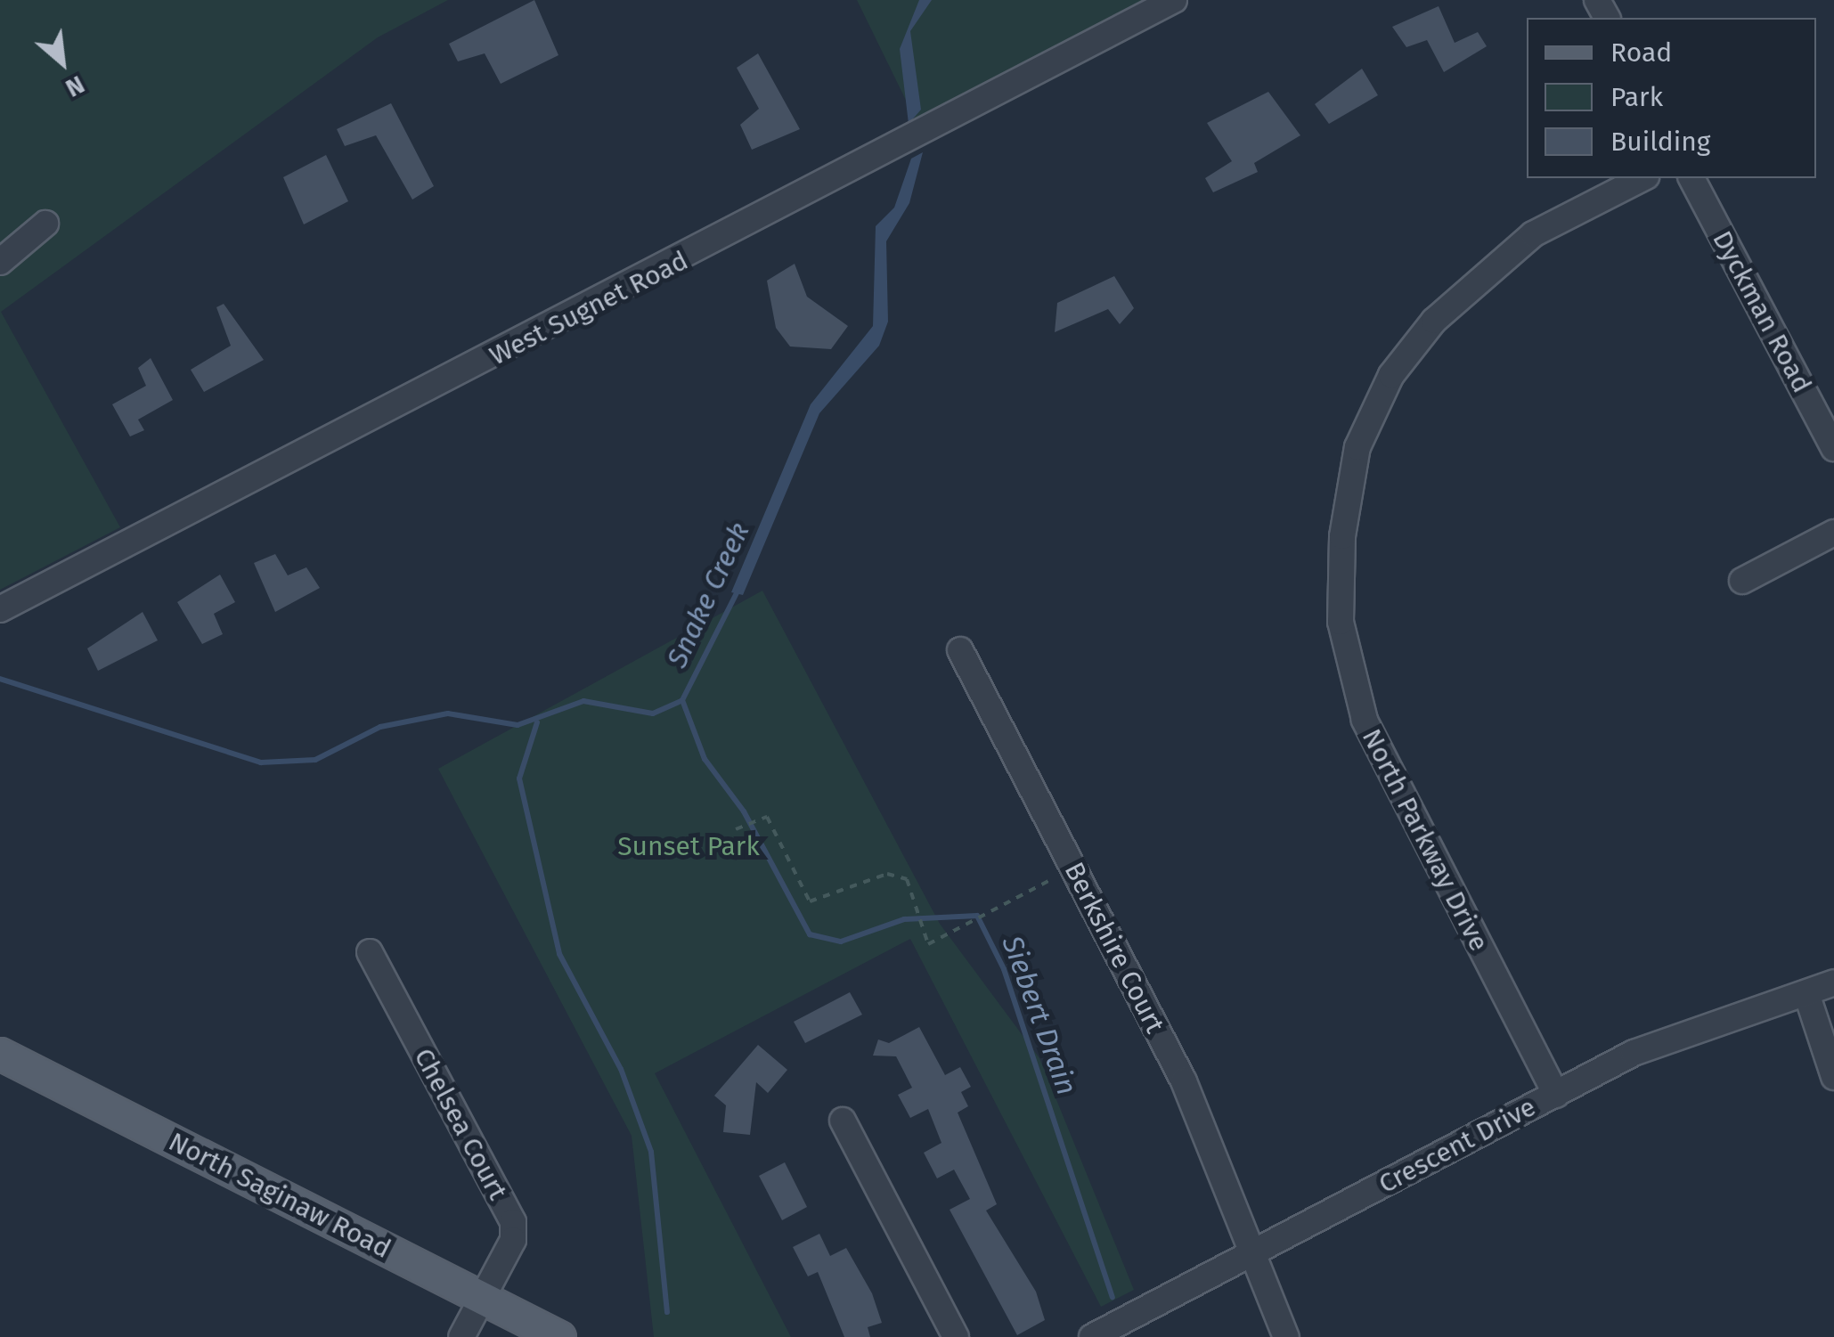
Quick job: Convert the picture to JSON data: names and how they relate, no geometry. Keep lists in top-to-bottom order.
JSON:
{
  "streets": {
    "main road": ["North Saginaw Road"],
    "street": [
      "West Sugnet Road",
      "Dyckman Road",
      "North Parkway Drive",
      "Berkshire Court",
      "Chelsea Court",
      "Crescent Drive"
    ]
  },
  "crossings": [
    ["North Parkway Drive", "Crescent Drive"],
    ["Berkshire Court", "Crescent Drive"],
    ["Chelsea Court", "North Saginaw Road"]
  ],
  "water": ["Snake Creek", "Siebert Drain"],
  "parks": ["Sunset Park"],
  "legend": ["Road", "Park", "Building"],
  "north": "bottom right"
}
